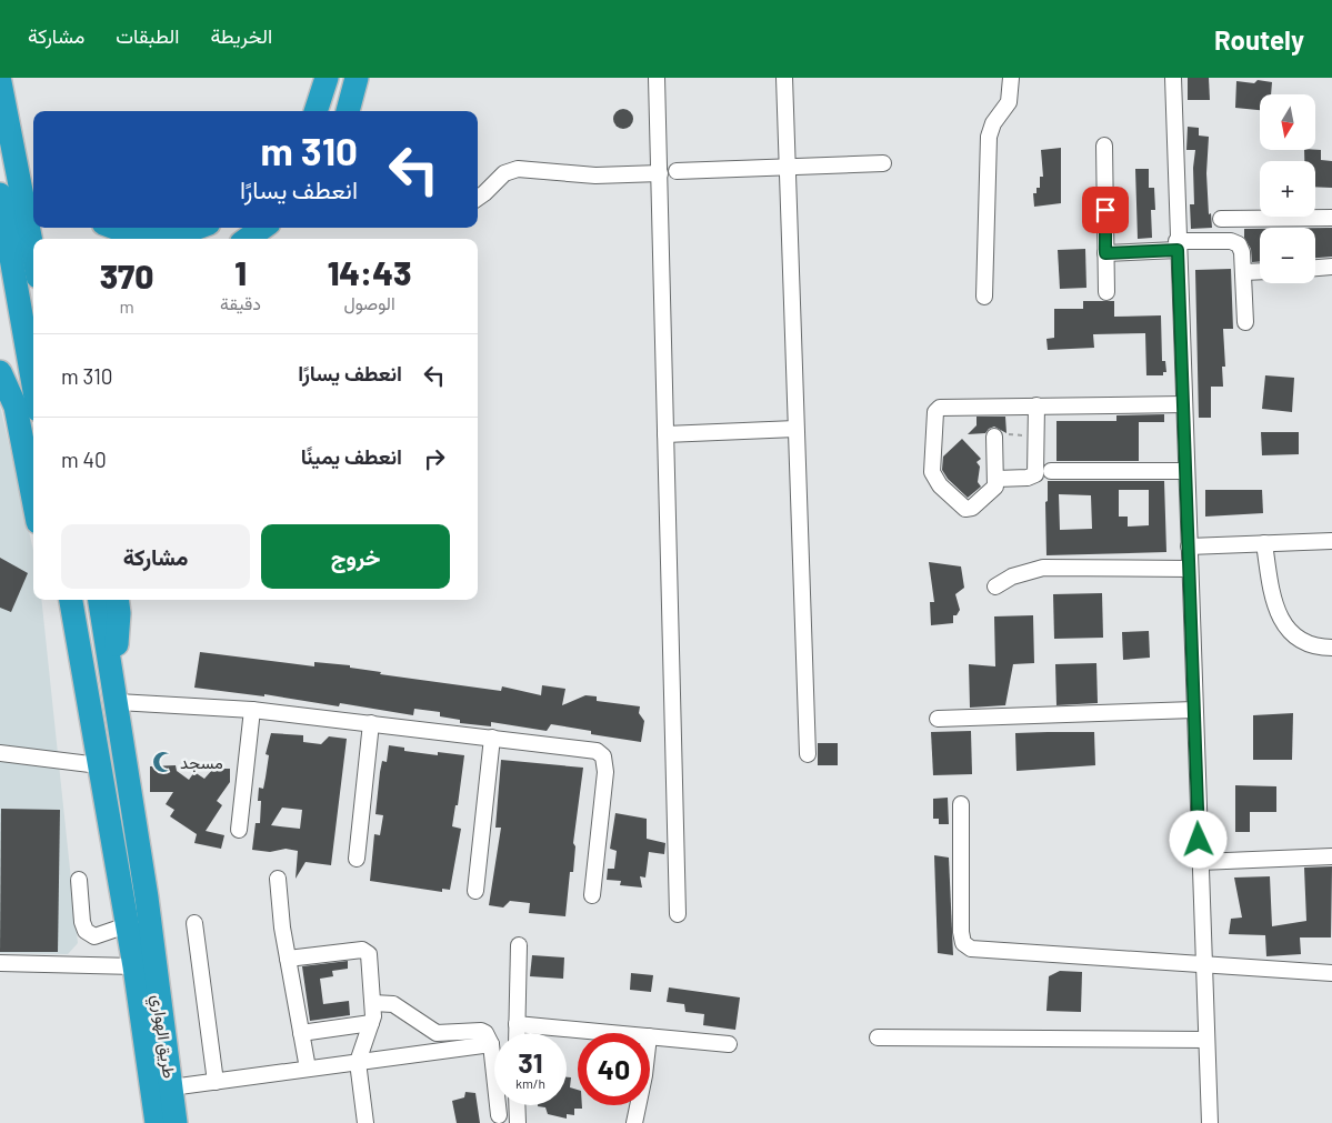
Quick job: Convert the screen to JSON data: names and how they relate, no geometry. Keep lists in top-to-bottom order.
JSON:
{
  "streets": {
    "highway": ["طريق الهواري"]
  },
  "places": {
    "mosque": ["مسجد"]
  },
  "north": "bottom",
  "page": {
    "header": "Routely",
    "nav": ["الخريطة", "الطبقات", "مشاركة"],
    "map_buttons": ["+", "−"],
    "turn": ["310 m", "انعطف يسارًا"],
    "eta": [
      "14:43",
      "الوصول",
      "1",
      "دقيقة",
      "370",
      "m"
    ],
    "list": [
      {
        "name": "انعطف يسارًا",
        "value": "310 m"
      },
      {
        "name": "انعطف يمينًا",
        "value": "40 m"
      }
    ],
    "buttons": ["خروج", "مشاركة"],
    "speed": "31 km/h",
    "limit": "40"
  }
}
